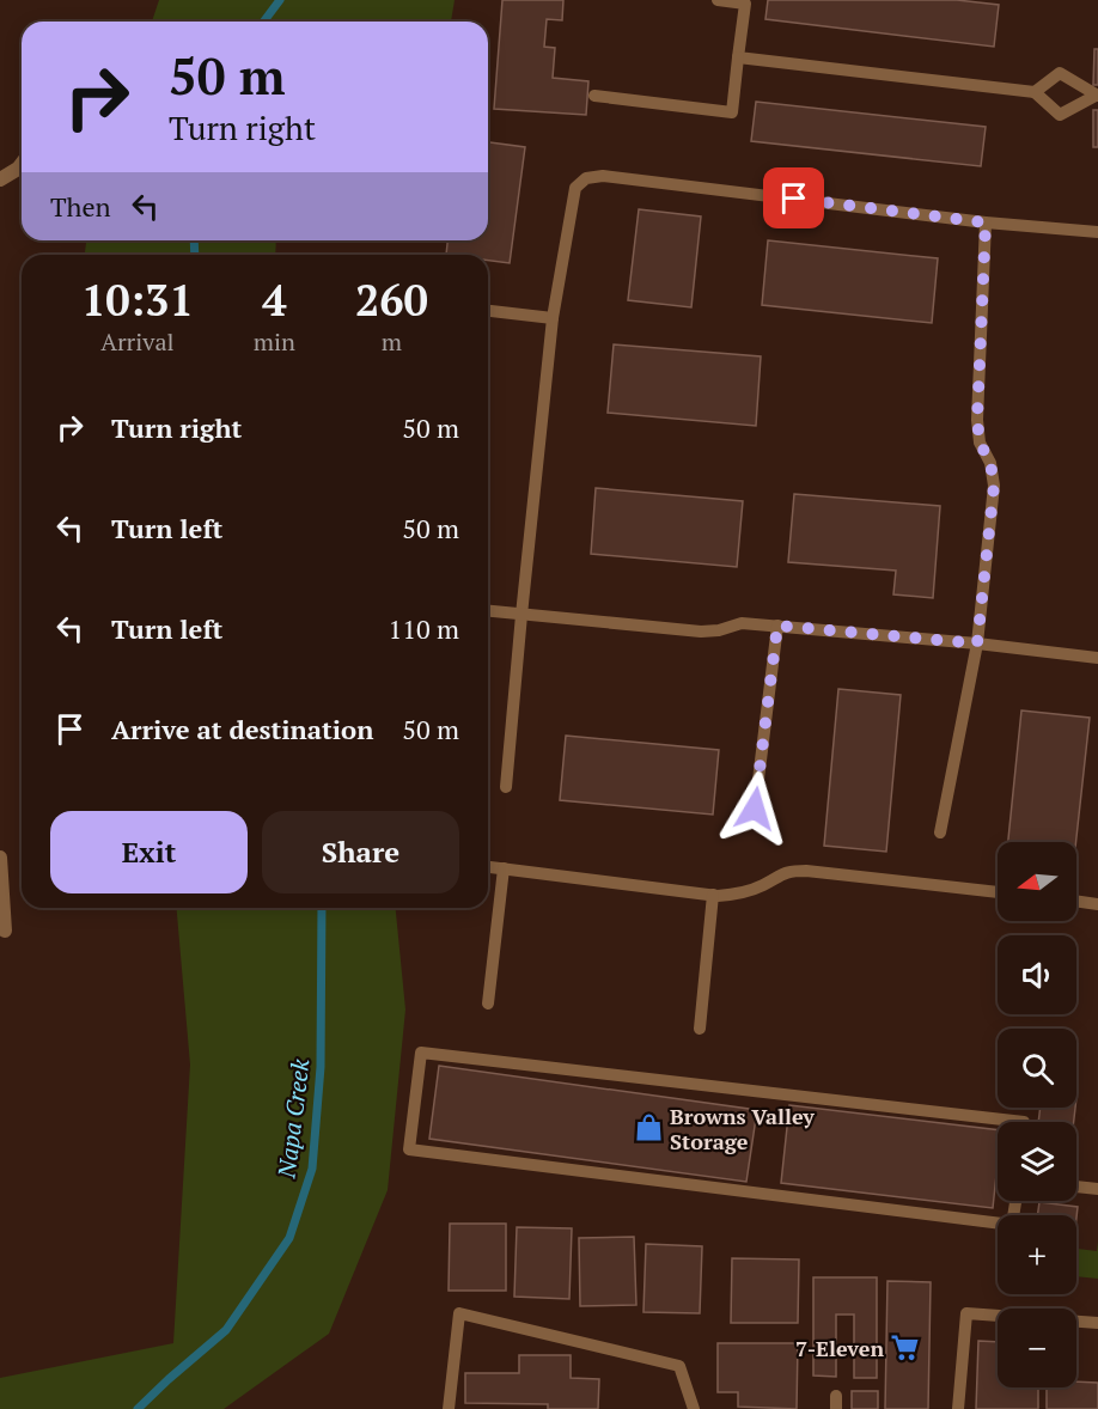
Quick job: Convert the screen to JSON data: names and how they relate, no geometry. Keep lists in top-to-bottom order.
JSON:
{
  "water": ["Napa Creek"],
  "places": {
    "shop": ["Browns Valley Storage"],
    "supermarket": ["7-Eleven"]
  },
  "north": "left",
  "page": {
    "turn": ["50 m", "Turn right"],
    "then": "Then",
    "eta": [
      "10:31",
      "Arrival",
      "4",
      "min",
      "260",
      "m"
    ],
    "list": [
      {
        "name": "Turn right",
        "value": "50 m"
      },
      {
        "name": "Turn left",
        "value": "50 m"
      },
      {
        "name": "Turn left",
        "value": "110 m"
      },
      {
        "name": "Arrive at destination",
        "value": "50 m"
      }
    ],
    "buttons": ["Exit", "Share"],
    "map_buttons": ["+", "−"]
  }
}
